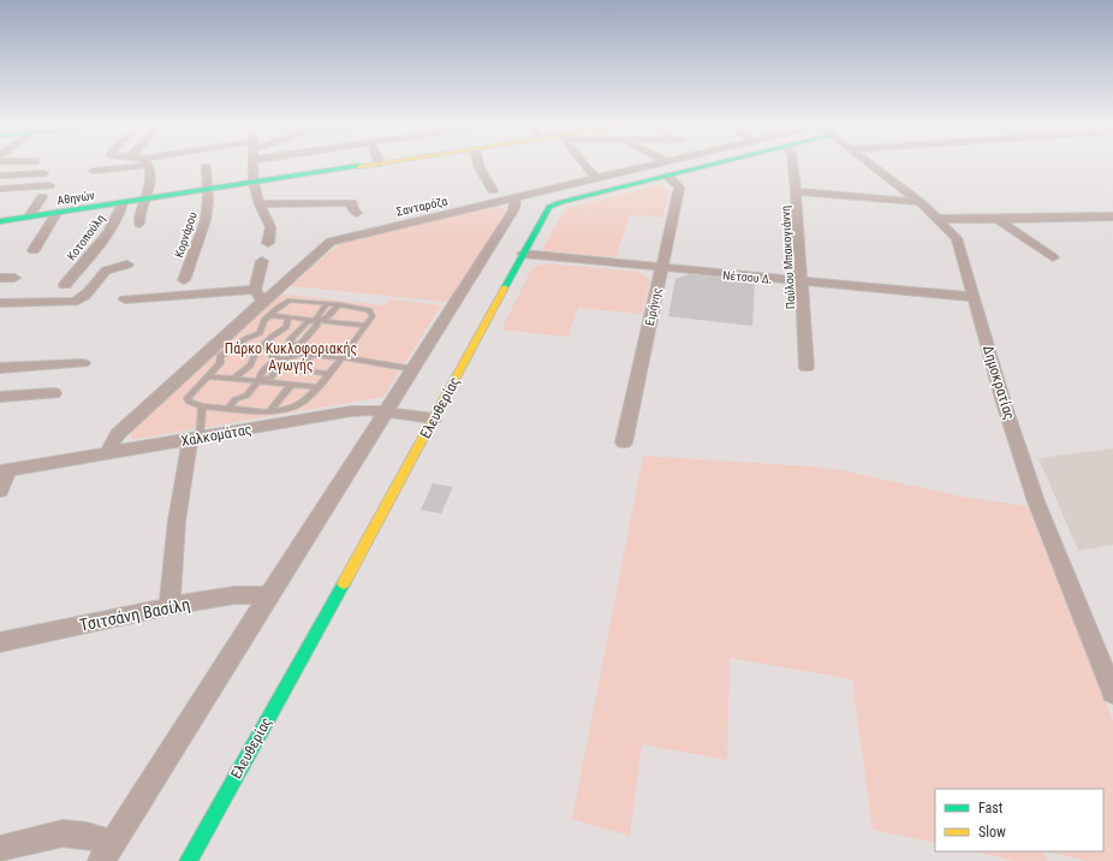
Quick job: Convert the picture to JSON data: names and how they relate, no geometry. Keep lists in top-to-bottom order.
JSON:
{
  "streets": {
    "street": [
      "Αθηνών",
      "Σανταρόζα",
      "Κορνάρου",
      "Κοτοπούλη",
      "Παύλου Μπακογιάννη",
      "Νέτσου Δ.",
      "Ειρήνης",
      "Δημοκρατίας",
      "Ελευθερίας",
      "Χαλκομάτας",
      "Τσιτσάνη Βασίλη"
    ]
  },
  "crossings": [
    ["Αθηνών", "Κορνάρου"],
    ["Αθηνών", "Κοτοπούλη"],
    ["Σανταρόζα", "Χαλκομάτας"],
    ["Παύλου Μπακογιάννη", "Νέτσου Δ."],
    ["Νέτσου Δ.", "Ειρήνης"],
    ["Νέτσου Δ.", "Δημοκρατίας"],
    ["Νέτσου Δ.", "Ελευθερίας"],
    ["Ειρήνης", "Ελευθερίας"],
    ["Ελευθερίας", "Χαλκομάτας"]
  ],
  "parks": ["Πάρκο Κυκλοφοριακής Αγωγής"],
  "legend": ["Fast", "Slow"]
}
